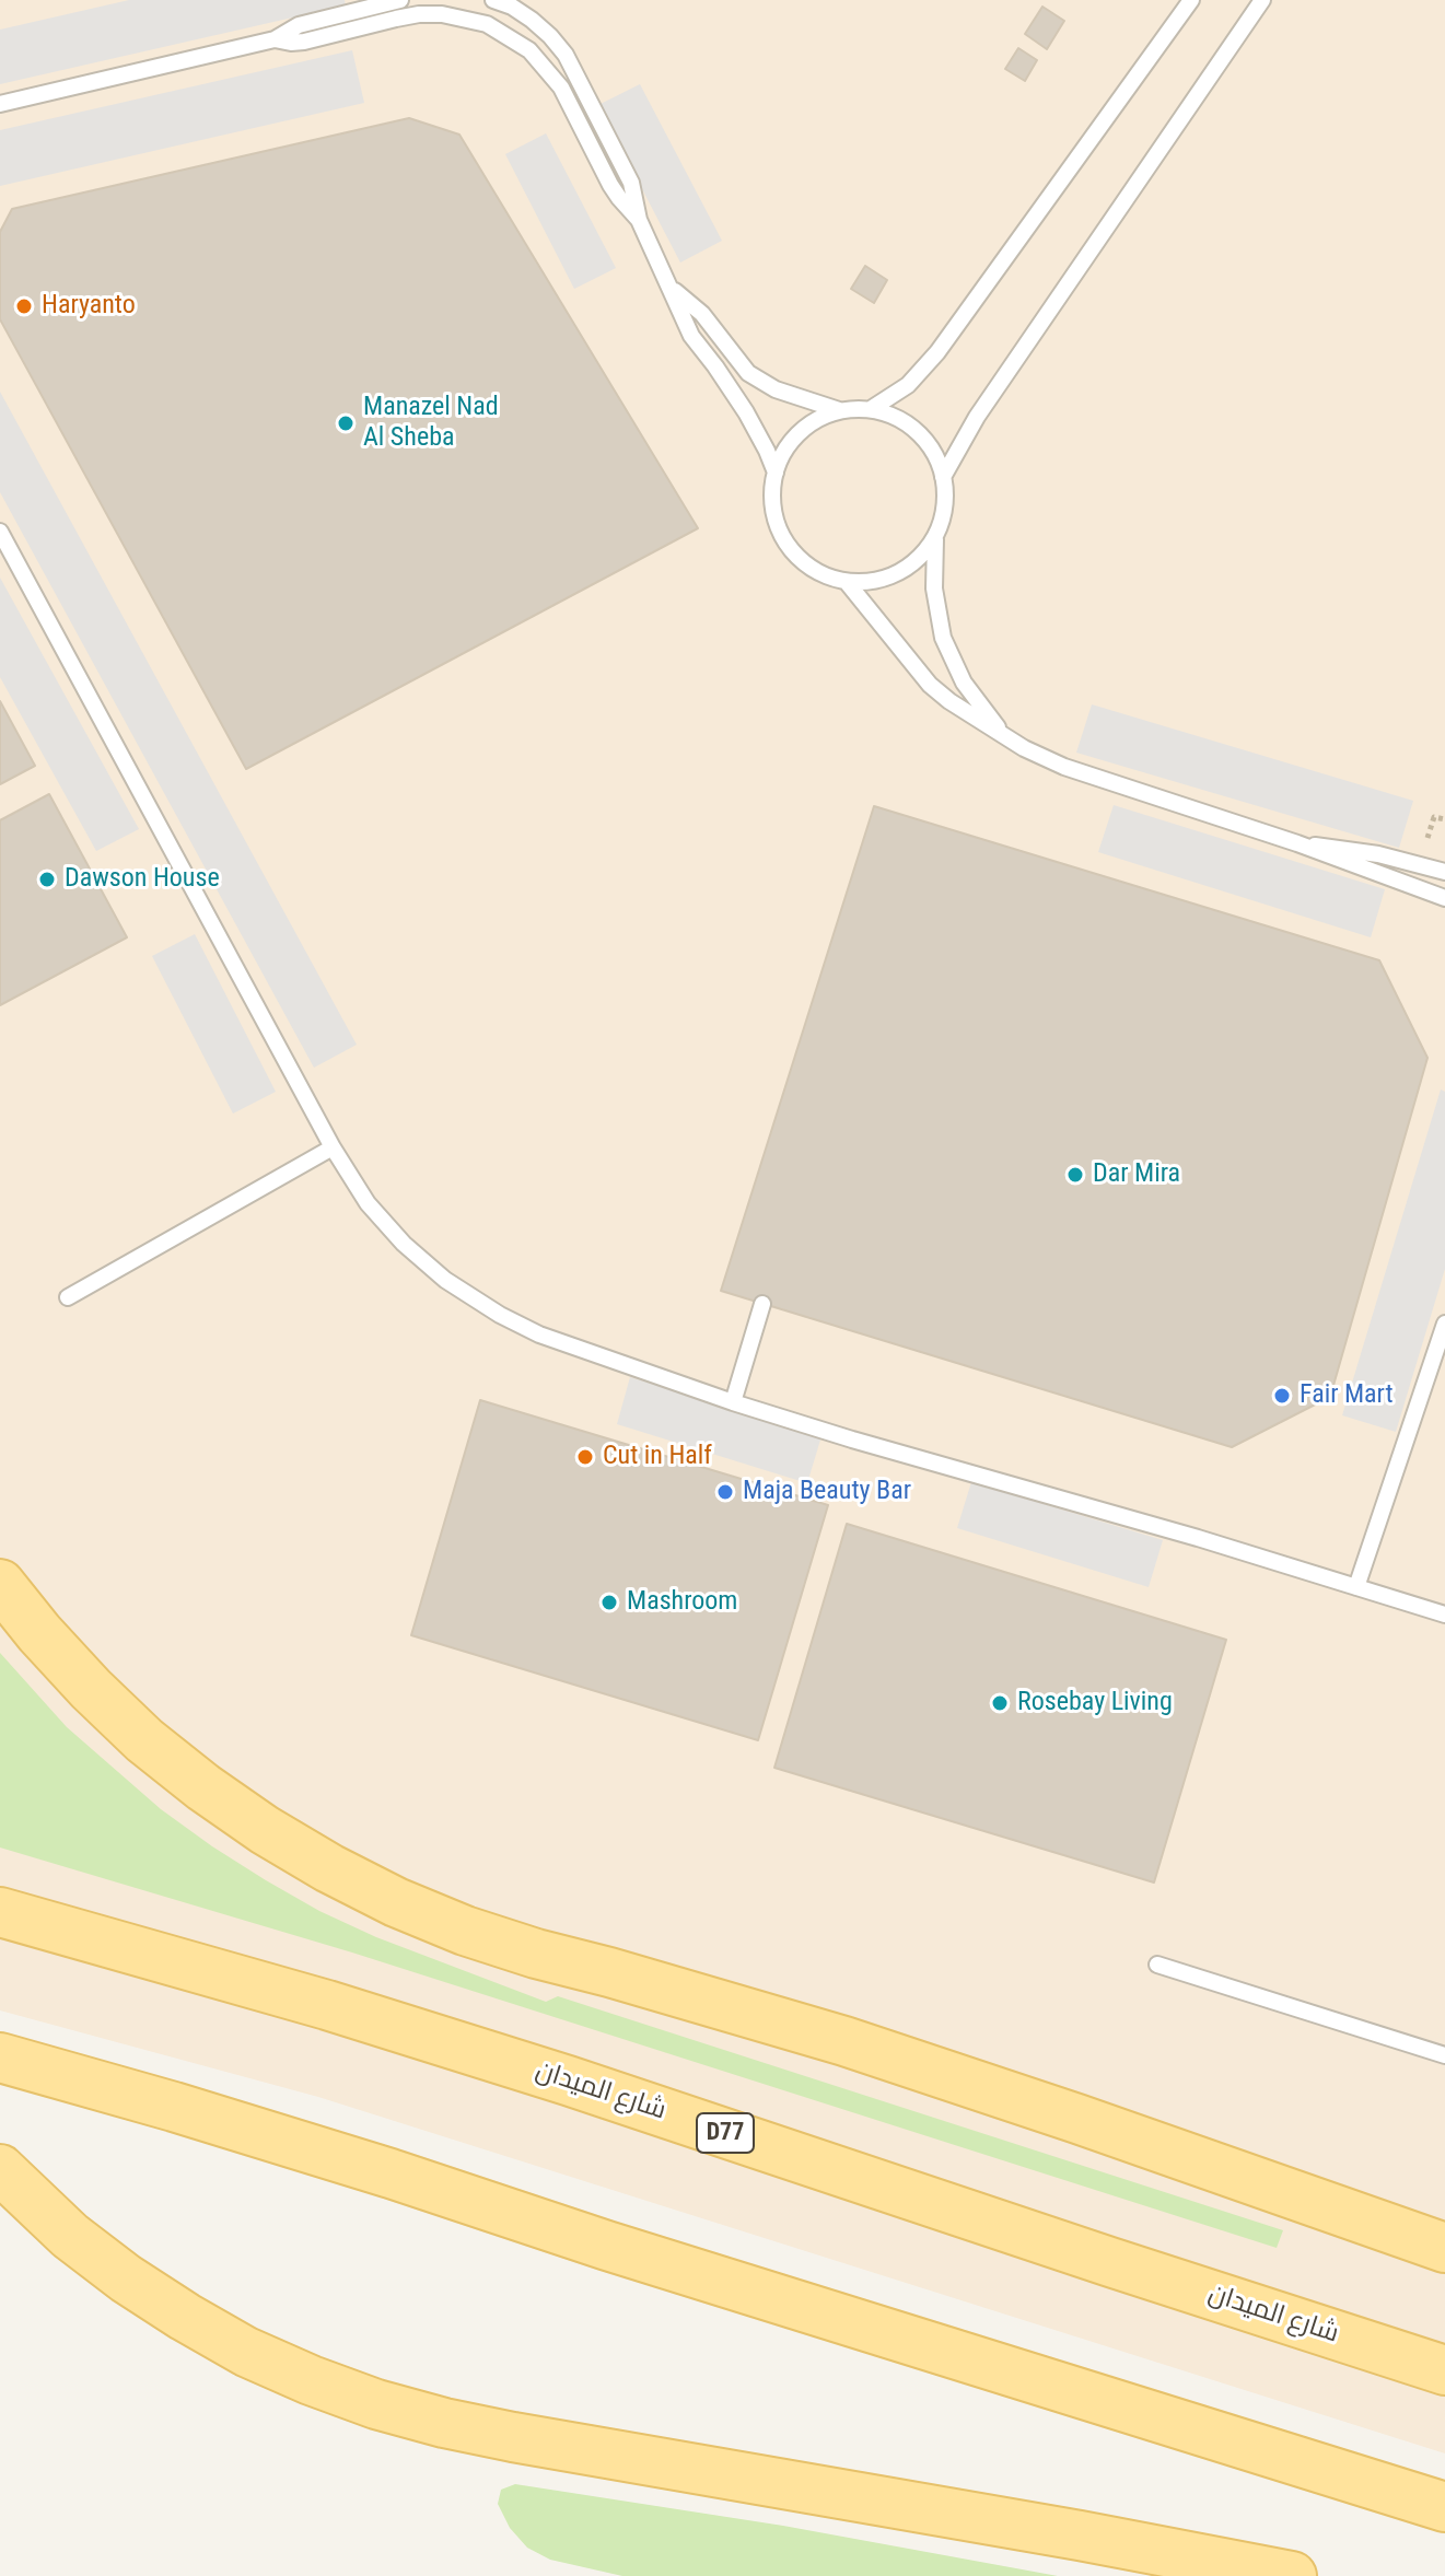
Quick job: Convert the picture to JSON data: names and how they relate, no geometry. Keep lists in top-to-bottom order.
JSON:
{
  "streets": {
    "main road": ["شارع الميدان", "D77"]
  },
  "places": [
    "Haryanto",
    "Manazel Nad Al Sheba",
    "Dawson House",
    "Dar Mira",
    "Fair Mart",
    "Cut in Half",
    "Maja Beauty Bar",
    "Mashroom",
    "Rosebay Living"
  ]
}
